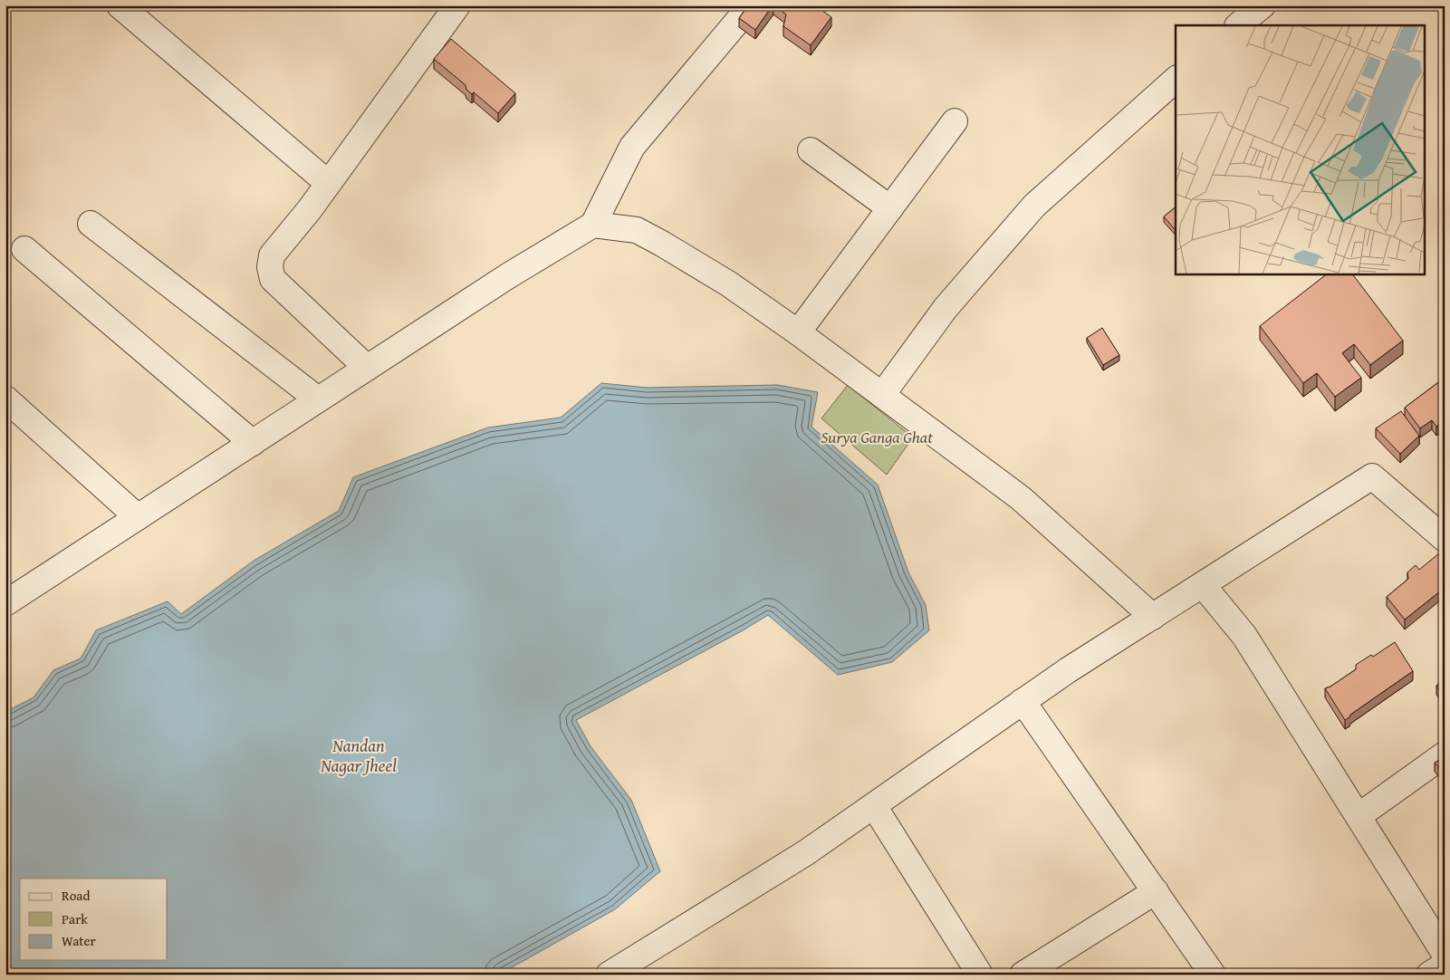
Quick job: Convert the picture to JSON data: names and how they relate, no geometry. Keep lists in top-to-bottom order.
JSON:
{
  "water": ["Nandan Nagar Jheel"],
  "parks": ["Surya Ganga Ghat"],
  "legend": ["Road", "Park", "Water"]
}
